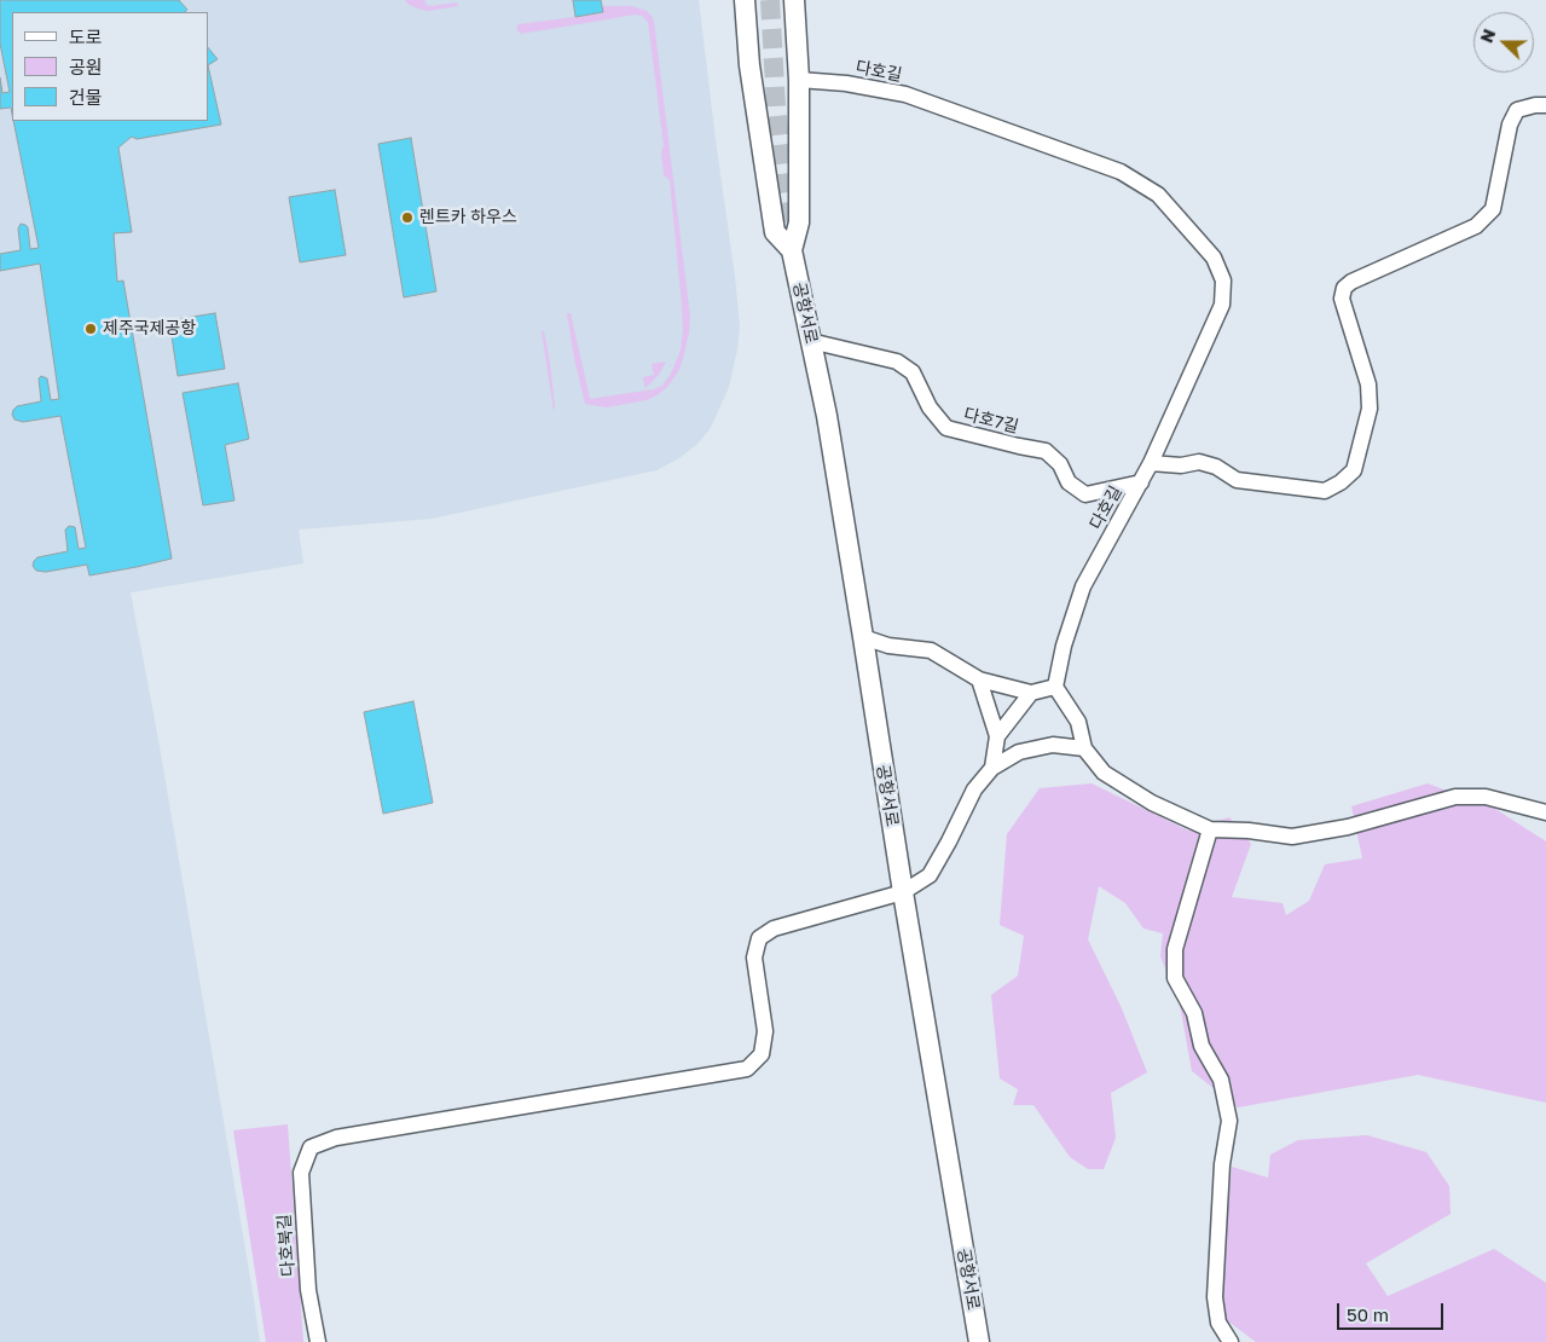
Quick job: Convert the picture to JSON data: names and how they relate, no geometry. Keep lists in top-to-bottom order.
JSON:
{
  "streets": {
    "street": [
      "다호길",
      "공항서로",
      "다호7길",
      "다호북길"
    ]
  },
  "crossings": [
    ["다호길", "다호7길"],
    ["공항서로", "다호7길"],
    ["공항서로", "다호북길"]
  ],
  "places": ["렌트카 하우스", "제주국제공항"],
  "legend": ["도로", "공원", "건물"],
  "scale_bar": "50 m",
  "north": "left"
}
